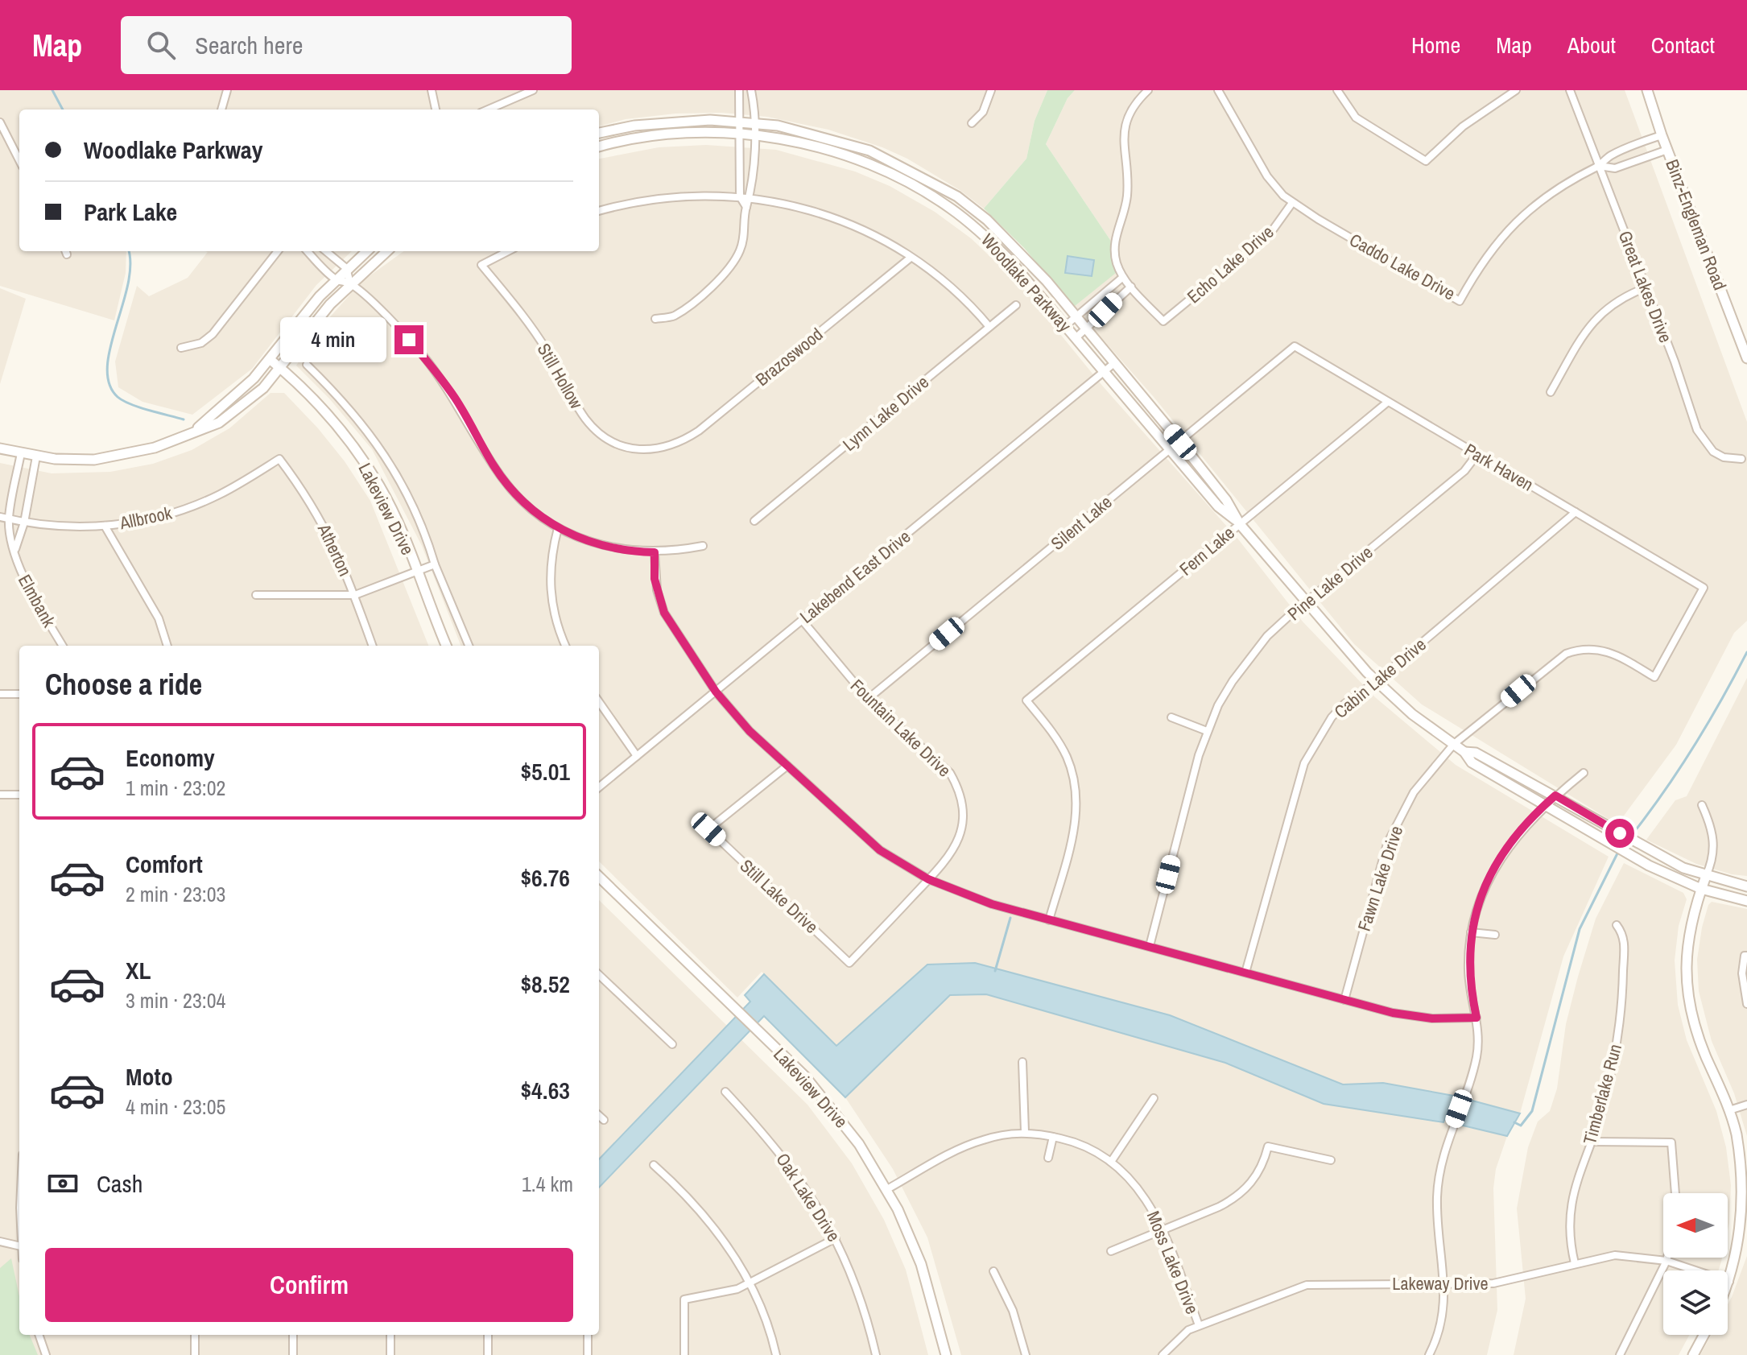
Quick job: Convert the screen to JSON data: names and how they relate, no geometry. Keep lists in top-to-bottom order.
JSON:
{
  "streets": {
    "street": [
      "Binz-Engleman Road",
      "Echo Lake Drive",
      "Caddo Lake Drive",
      "Woodlake Parkway",
      "Great Lakes Drive",
      "Brazoswood",
      "Still Hollow",
      "Lynn Lake Drive",
      "Park Haven",
      "Lakeview Drive",
      "Allbrook",
      "Silent Lake",
      "Atherton",
      "Fern Lake",
      "Lakebend East Drive",
      "Pine Lake Drive",
      "Elmbank",
      "Cabin Lake Drive",
      "Fountain Lake Drive",
      "Fawn Lake Drive",
      "Still Lake Drive",
      "Timberlake Run",
      "Oak Lake Drive",
      "Moss Lake Drive",
      "Lakeway Drive"
    ]
  },
  "crossings": [
    ["Binz-Engleman Road", "Caddo Lake Drive"],
    ["Echo Lake Drive", "Caddo Lake Drive"],
    ["Caddo Lake Drive", "Great Lakes Drive"],
    ["Woodlake Parkway", "Silent Lake"],
    ["Woodlake Parkway", "Fern Lake"],
    ["Woodlake Parkway", "Lakebend East Drive"],
    ["Woodlake Parkway", "Pine Lake Drive"],
    ["Woodlake Parkway", "Cabin Lake Drive"],
    ["Woodlake Parkway", "Fawn Lake Drive"],
    ["Brazoswood", "Still Hollow"],
    ["Park Haven", "Silent Lake"],
    ["Park Haven", "Fern Lake"],
    ["Park Haven", "Pine Lake Drive"],
    ["Park Haven", "Cabin Lake Drive"],
    ["Park Haven", "Fawn Lake Drive"],
    ["Lakeview Drive", "Moss Lake Drive"],
    ["Allbrook", "Atherton"],
    ["Allbrook", "Elmbank"],
    ["Silent Lake", "Fountain Lake Drive"],
    ["Lakebend East Drive", "Fountain Lake Drive"],
    ["Fountain Lake Drive", "Still Lake Drive"],
    ["Timberlake Run", "Lakeway Drive"],
    ["Moss Lake Drive", "Lakeway Drive"]
  ],
  "north": "left",
  "page": {
    "header": "Map",
    "search": "Search here",
    "nav": [
      "Home",
      "Map",
      "About",
      "Contact"
    ],
    "banner": ["Woodlake Parkway", "Park Lake"],
    "bubble": "4 min",
    "heading": "Choose a ride",
    "list": [
      {
        "name": "Economy",
        "note": "1 min · 23:02",
        "value": "$5.01"
      },
      {
        "name": "Comfort",
        "note": "2 min · 23:03",
        "value": "$6.76"
      },
      {
        "name": "XL",
        "note": "3 min · 23:04",
        "value": "$8.52"
      },
      {
        "name": "Moto",
        "note": "4 min · 23:05",
        "value": "$4.63"
      }
    ],
    "pay": ["Cash", "1.4 km"],
    "buttons": "Confirm"
  }
}
